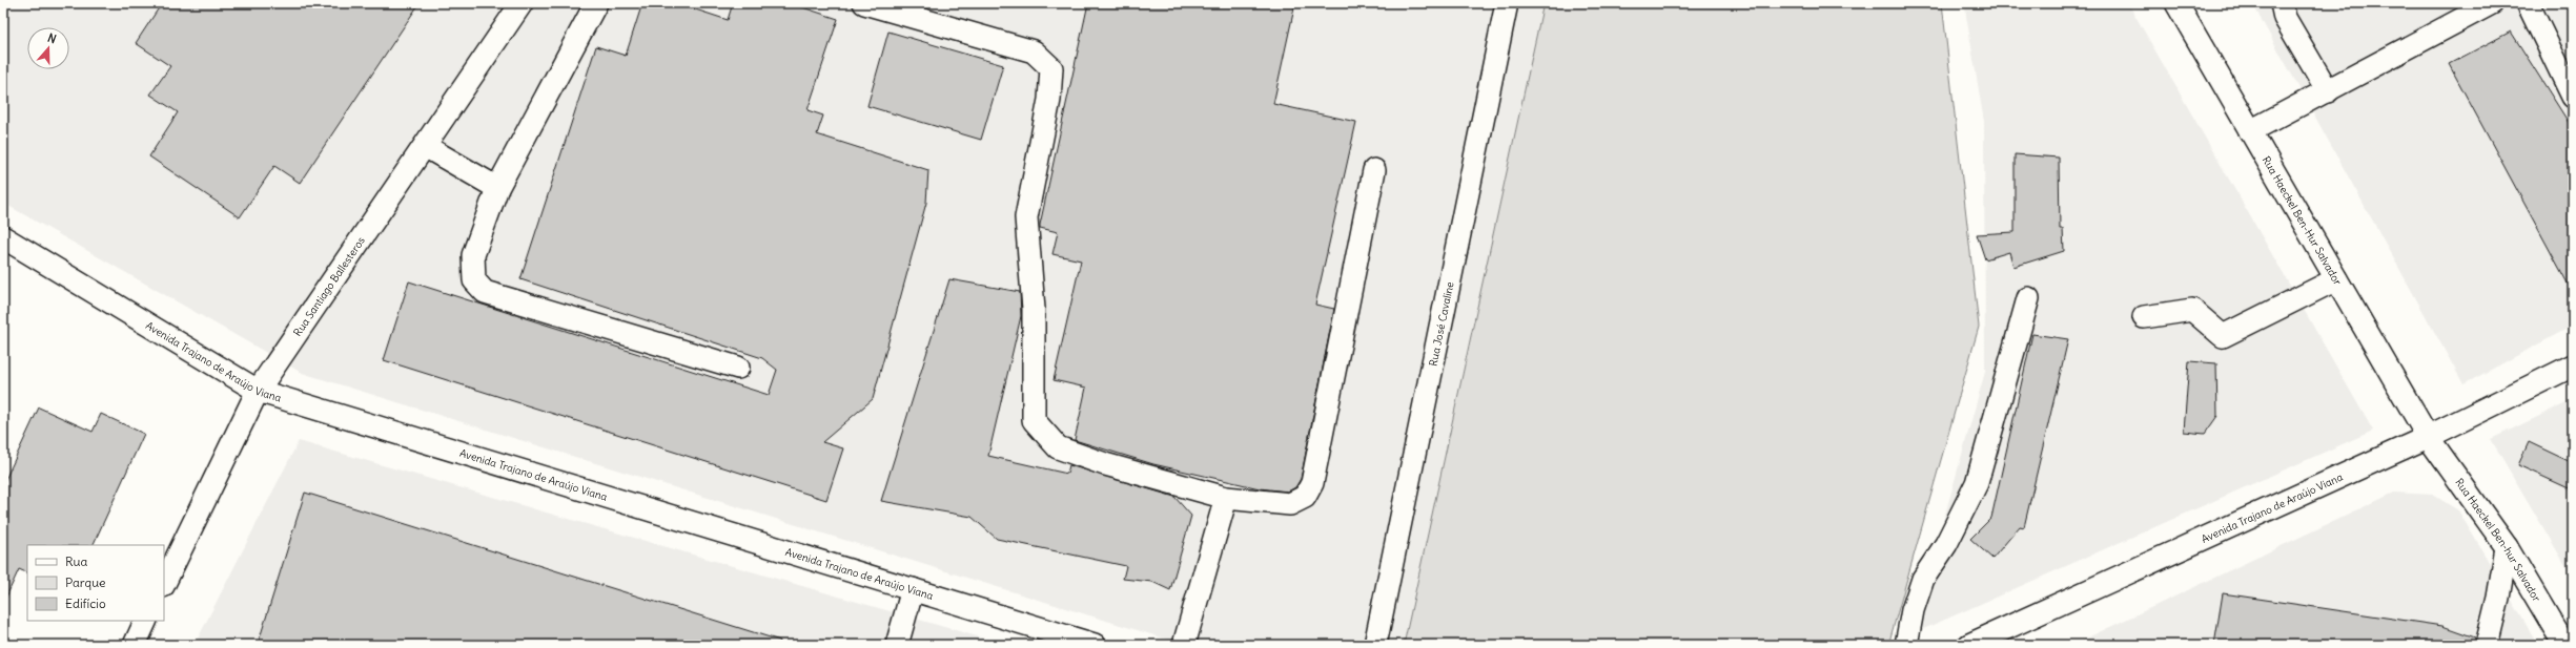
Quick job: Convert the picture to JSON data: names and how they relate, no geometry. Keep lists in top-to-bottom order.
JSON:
{
  "streets": {
    "street": [
      "Rua Haeckel Ben-Hur Salvador",
      "Rua Santiago Ballesteros",
      "Rua José Cavaline",
      "Avenida Trajano de Araújo Viana",
      "Rua Haeckel Ben-hur Salvador"
    ]
  },
  "crossings": [
    ["Rua Haeckel Ben-Hur Salvador", "Avenida Trajano de Araújo Viana"],
    ["Rua Haeckel Ben-Hur Salvador", "Rua Haeckel Ben-hur Salvador"],
    ["Rua Santiago Ballesteros", "Avenida Trajano de Araújo Viana"],
    ["Avenida Trajano de Araújo Viana", "Rua Haeckel Ben-hur Salvador"]
  ],
  "legend": ["Rua", "Parque", "Edifício"],
  "north": "top"
}
